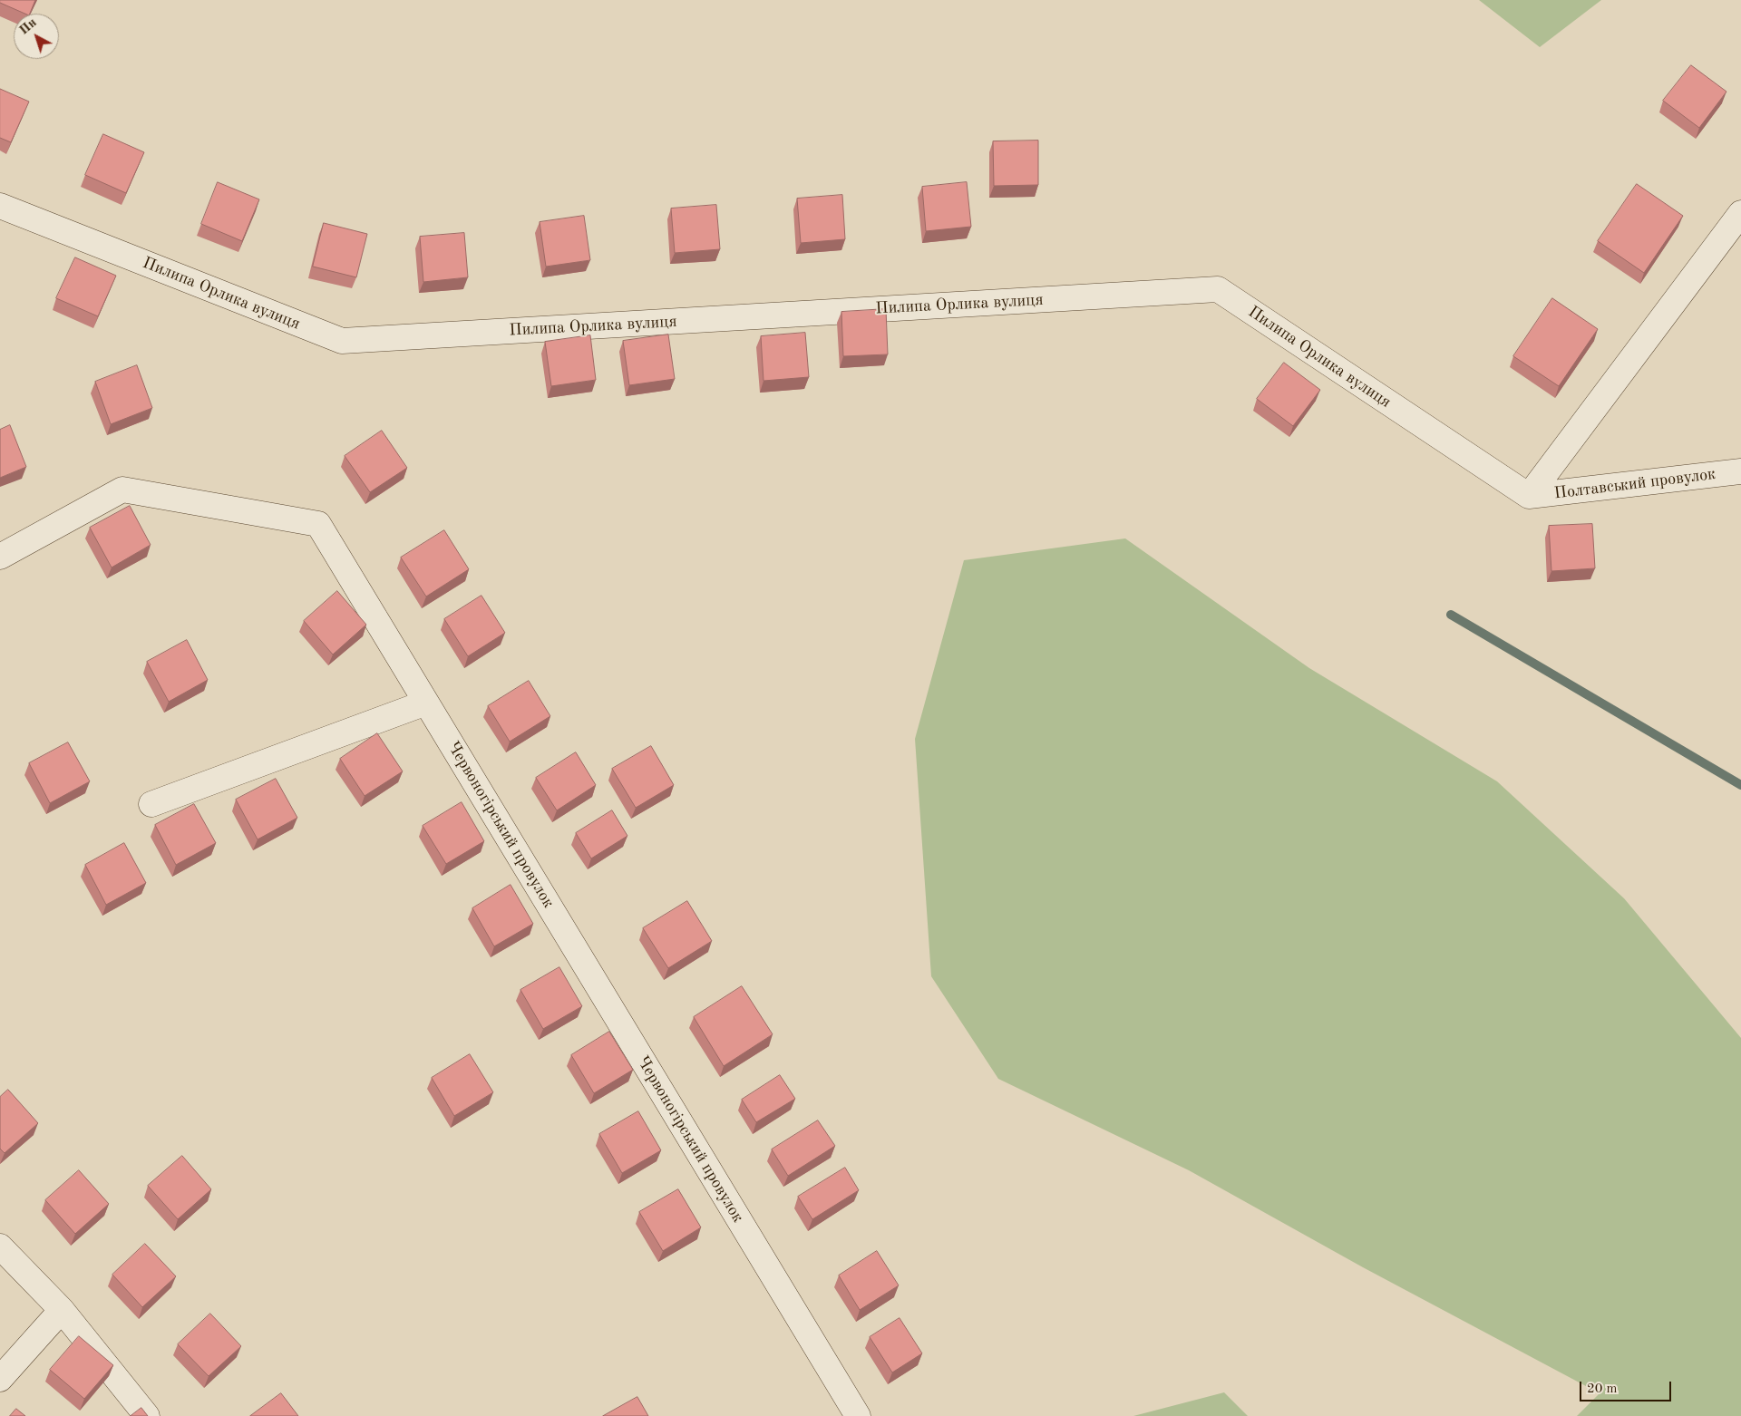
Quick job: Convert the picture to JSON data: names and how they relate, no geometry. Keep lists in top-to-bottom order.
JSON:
{
  "streets": {
    "street": ["Пилипа Орлика вулиця", "Полтавський провулок", "Червоногірський провулок"]
  },
  "crossings": [
    ["Пилипа Орлика вулиця", "Полтавський провулок"]
  ],
  "scale_bar": "20 m",
  "north": "top left"
}
